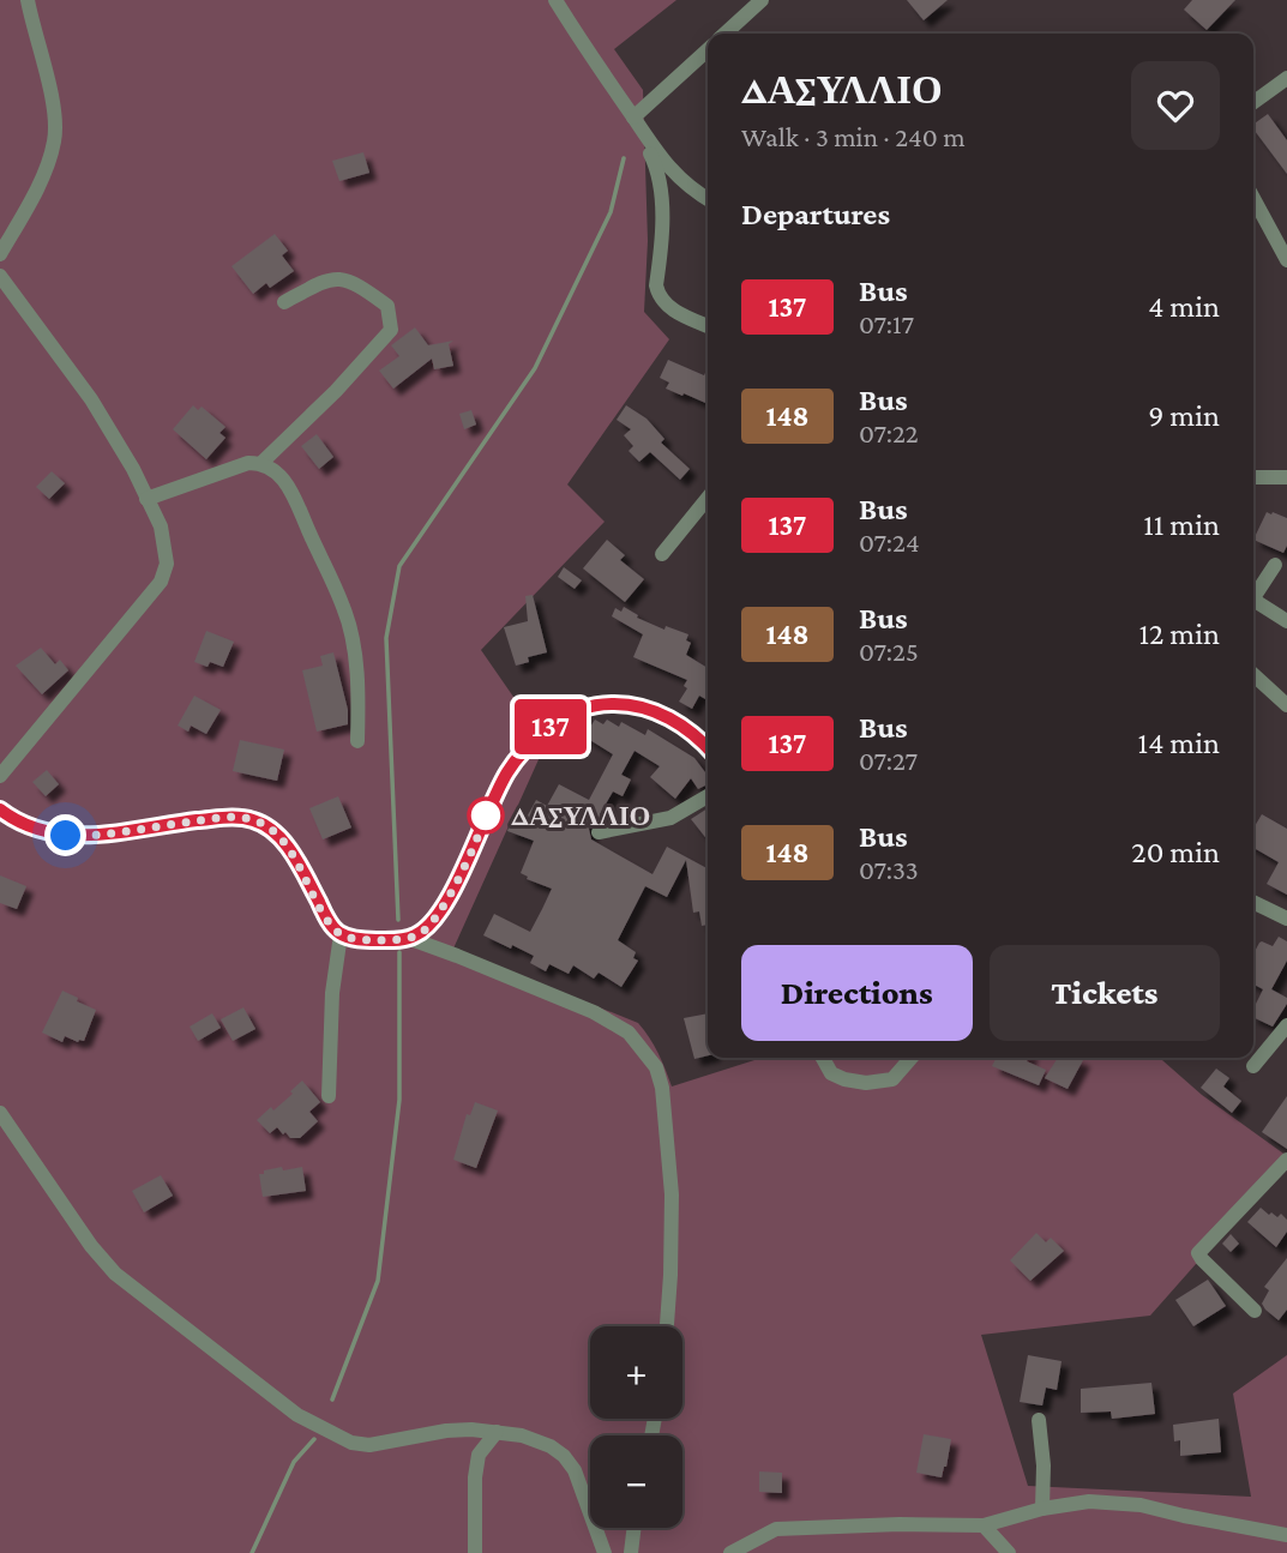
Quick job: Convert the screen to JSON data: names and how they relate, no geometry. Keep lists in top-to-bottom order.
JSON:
{
  "places": ["ΔΑΣΥΛΛΙΟ"],
  "lines": ["bus line 137"],
  "page": {
    "on_map": "137",
    "heading": [
      ["ΔΑΣΥΛΛΙΟ", "Walk · 3 min · 240 m"],
      "Departures"
    ],
    "list": [
      {
        "mark": "137",
        "name": "Bus",
        "note": "07:17",
        "value": "4 min"
      },
      {
        "mark": "148",
        "name": "Bus",
        "note": "07:22",
        "value": "9 min"
      },
      {
        "mark": "137",
        "name": "Bus",
        "note": "07:24",
        "value": "11 min"
      },
      {
        "mark": "148",
        "name": "Bus",
        "note": "07:25",
        "value": "12 min"
      },
      {
        "mark": "137",
        "name": "Bus",
        "note": "07:27",
        "value": "14 min"
      },
      {
        "mark": "148",
        "name": "Bus",
        "note": "07:33",
        "value": "20 min"
      }
    ],
    "buttons": ["Directions", "Tickets"],
    "map_buttons": ["+", "−"]
  }
}
